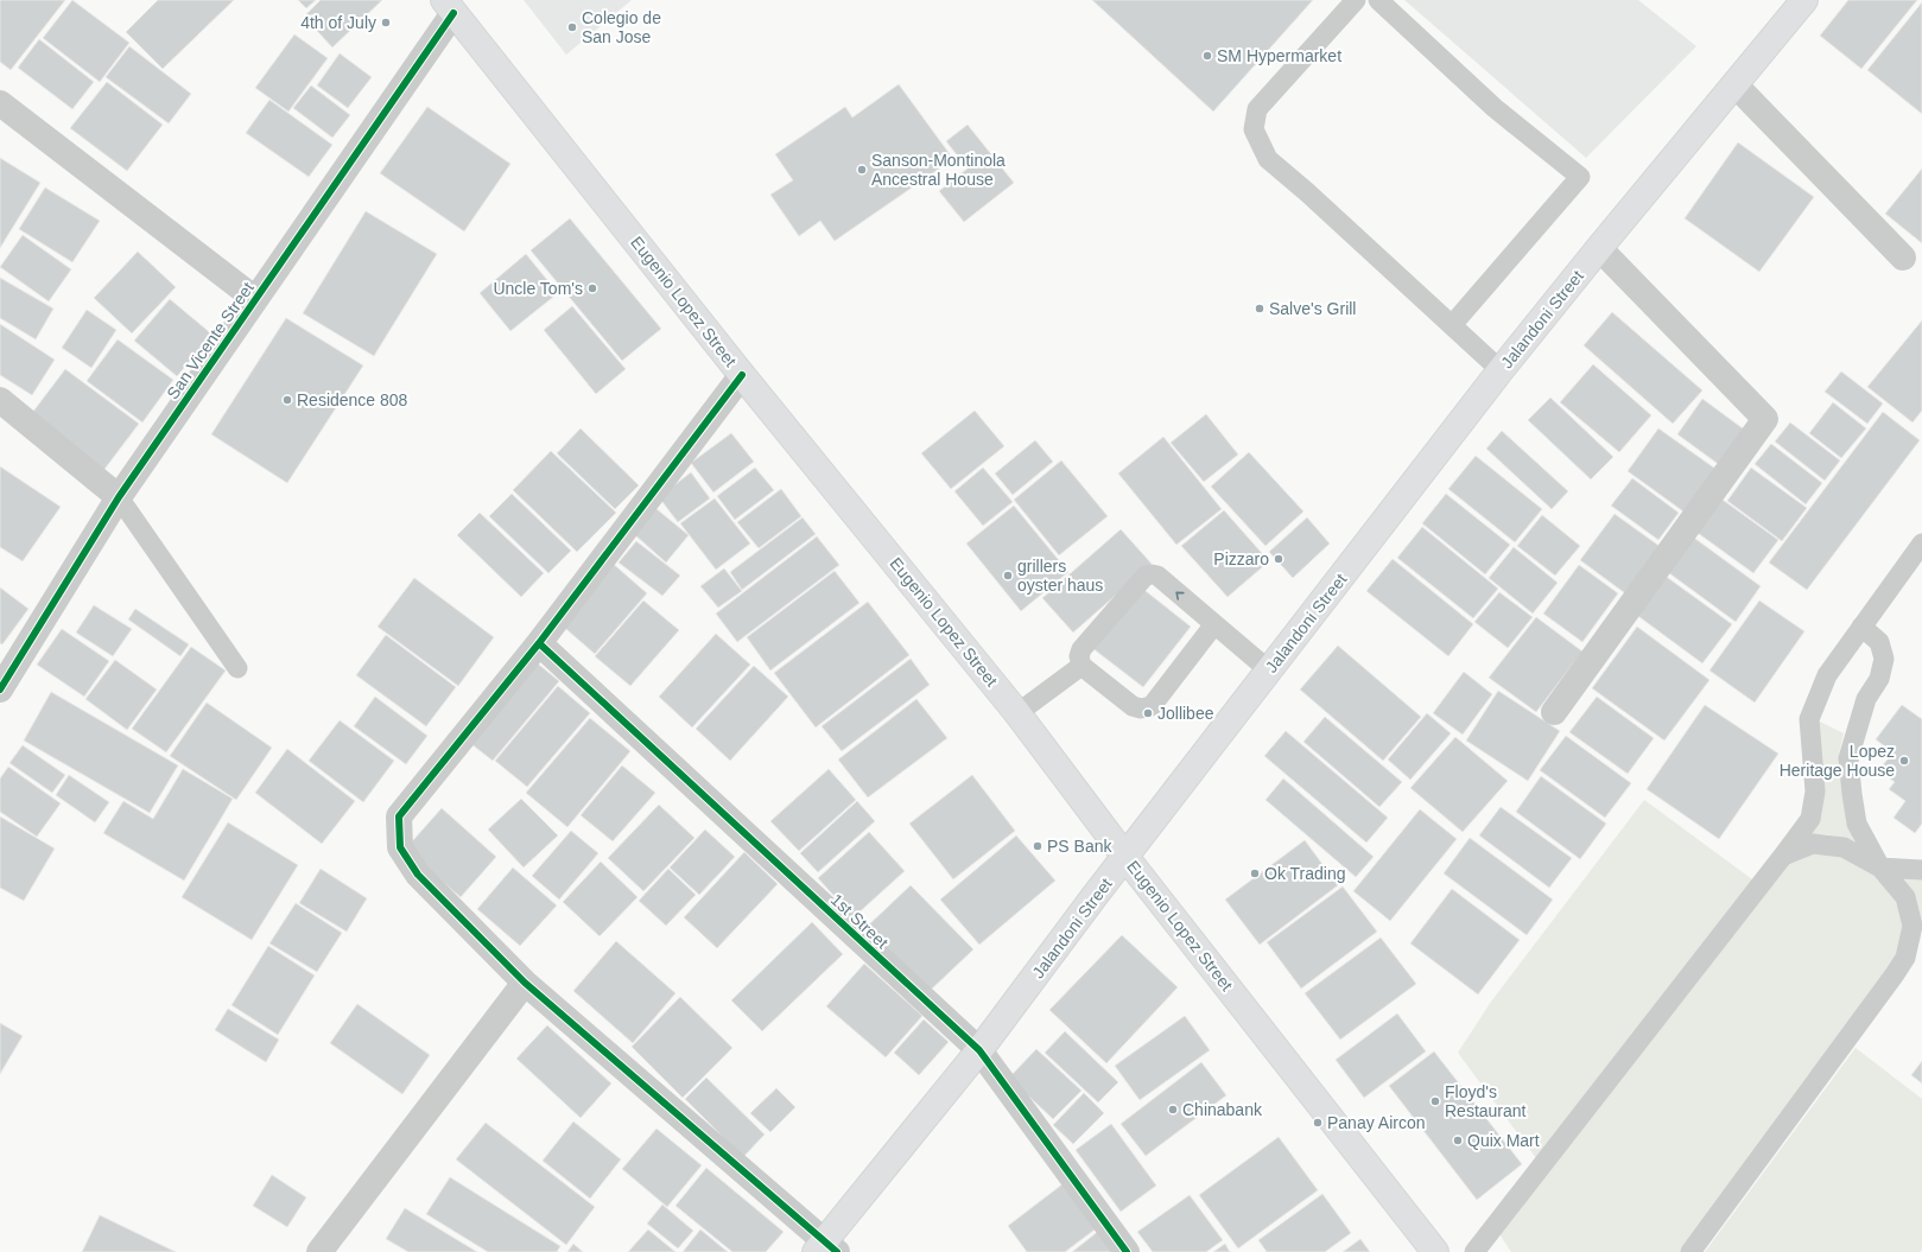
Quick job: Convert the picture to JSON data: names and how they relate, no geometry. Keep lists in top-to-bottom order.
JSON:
{
  "streets": {
    "main road": ["Eugenio Lopez Street", "Jalandoni Street"],
    "street": ["San Vicente Street", "1st Street"]
  },
  "crossings": [
    ["Eugenio Lopez Street", "Jalandoni Street"],
    ["Eugenio Lopez Street", "San Vicente Street"],
    ["Jalandoni Street", "1st Street"]
  ],
  "places": [
    "4th of July",
    "Colegio de San Jose",
    "SM Hypermarket",
    "Sanson-Montinola Ancestral House",
    "Uncle Tom's",
    "Salve's Grill",
    "Residence 808",
    "Pizzaro",
    "grillers oyster haus",
    "Jollibee",
    "Lopez Heritage House",
    "PS Bank",
    "Ok Trading",
    "Floyd's Restaurant",
    "Chinabank",
    "Panay Aircon",
    "Quix Mart"
  ]
}
